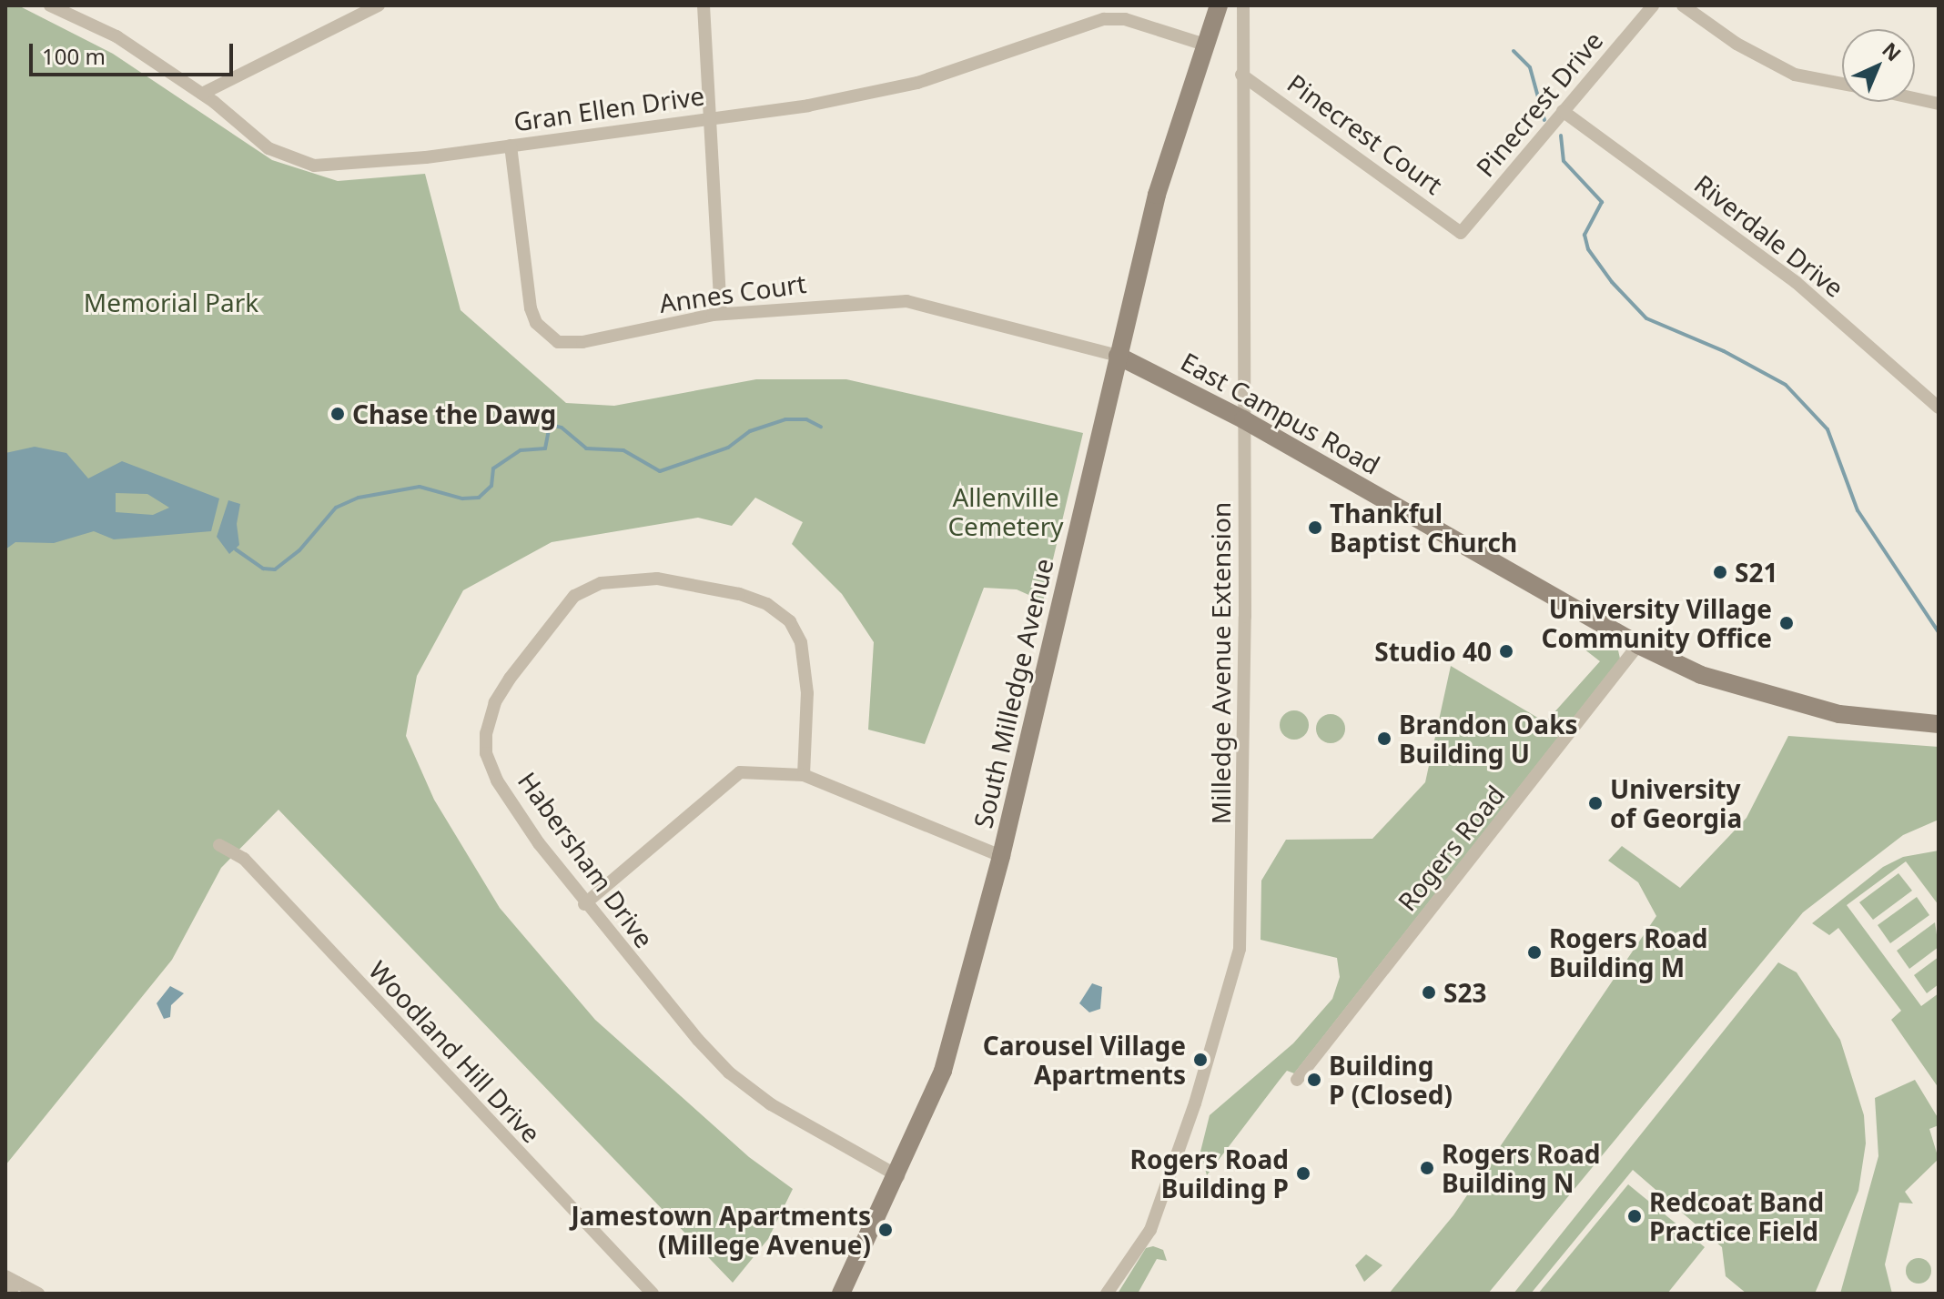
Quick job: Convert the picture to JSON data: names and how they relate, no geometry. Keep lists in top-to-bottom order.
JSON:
{
  "streets": {
    "main road": ["East Campus Road", "South Milledge Avenue"],
    "street": [
      "Pinecrest Drive",
      "Gran Ellen Drive",
      "Pinecrest Court",
      "Riverdale Drive",
      "Annes Court",
      "Milledge Avenue Extension",
      "Rogers Road",
      "Habersham Drive",
      "Woodland Hill Drive"
    ]
  },
  "crossings": [
    ["Pinecrest Drive", "Pinecrest Court"],
    ["Pinecrest Drive", "Riverdale Drive"],
    ["Gran Ellen Drive", "Annes Court"],
    ["Gran Ellen Drive", "South Milledge Avenue"],
    ["Pinecrest Court", "Milledge Avenue Extension"],
    ["Annes Court", "East Campus Road"],
    ["Annes Court", "South Milledge Avenue"],
    ["East Campus Road", "Milledge Avenue Extension"],
    ["East Campus Road", "South Milledge Avenue"],
    ["East Campus Road", "Rogers Road"],
    ["South Milledge Avenue", "Habersham Drive"]
  ],
  "parks": ["Memorial Park", "Allenville Cemetery"],
  "places": [
    "Chase the Dawg",
    "Thankful Baptist Church",
    "S21",
    "University Village Community Office",
    "Studio 40",
    "Brandon Oaks Building U",
    "University of Georgia",
    "Rogers Road Building M",
    "S23",
    "Carousel Village Apartments",
    "Building P (Closed)",
    "Rogers Road Building N",
    "Rogers Road Building P",
    "Redcoat Band Practice Field",
    "Jamestown Apartments (Millege Avenue)"
  ],
  "scale_bar": "100 m",
  "north": "top right"
}
